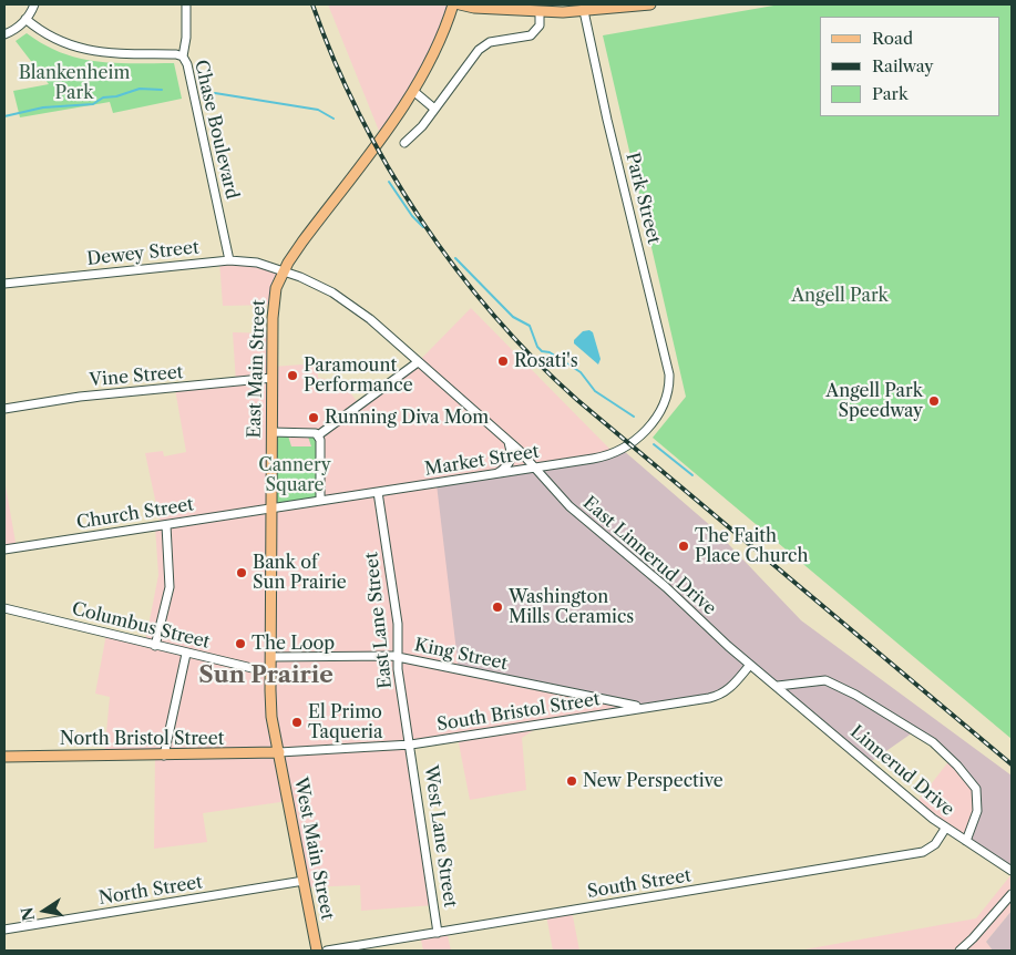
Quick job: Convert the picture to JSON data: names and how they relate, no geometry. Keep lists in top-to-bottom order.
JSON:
{
  "streets": {
    "main road": ["East Main Street", "North Bristol Street", "West Main Street"],
    "street": [
      "Chase Boulevard",
      "Park Street",
      "Dewey Street",
      "Vine Street",
      "Market Street",
      "Church Street",
      "East Linnerud Drive",
      "East Lane Street",
      "Columbus Street",
      "King Street",
      "South Bristol Street",
      "Linnerud Drive",
      "West Lane Street",
      "South Street",
      "North Street"
    ]
  },
  "crossings": [
    ["Chase Boulevard", "Dewey Street"],
    ["Park Street", "Market Street"],
    ["Dewey Street", "East Main Street"],
    ["Dewey Street", "East Linnerud Drive"],
    ["East Main Street", "Vine Street"],
    ["East Main Street", "Market Street"],
    ["East Main Street", "Church Street"],
    ["East Main Street", "East Linnerud Drive"],
    ["East Main Street", "Columbus Street"],
    ["East Main Street", "King Street"],
    ["East Main Street", "South Bristol Street"],
    ["East Main Street", "North Bristol Street"],
    ["East Main Street", "West Main Street"],
    ["Market Street", "Church Street"],
    ["Market Street", "East Linnerud Drive"],
    ["Market Street", "East Lane Street"],
    ["East Linnerud Drive", "South Bristol Street"],
    ["East Linnerud Drive", "Linnerud Drive"],
    ["East Lane Street", "King Street"],
    ["East Lane Street", "South Bristol Street"],
    ["East Lane Street", "West Lane Street"],
    ["King Street", "South Bristol Street"],
    ["South Bristol Street", "North Bristol Street"],
    ["South Bristol Street", "West Lane Street"],
    ["South Bristol Street", "West Main Street"],
    ["North Bristol Street", "West Main Street"],
    ["Linnerud Drive", "South Street"],
    ["West Lane Street", "South Street"],
    ["West Main Street", "North Street"]
  ],
  "districts": ["Sun Prairie"],
  "parks": ["Blankenheim Park", "Angell Park", "Cannery Square"],
  "places": [
    "Rosati's",
    "Paramount Performance",
    "Angell Park Speedway",
    "Running Diva Mom",
    "The Faith Place Church",
    "Bank of Sun Prairie",
    "Washington Mills Ceramics",
    "The Loop",
    "El Primo Taqueria",
    "New Perspective"
  ],
  "legend": ["Road", "Railway", "Park"],
  "north": "left"
}
